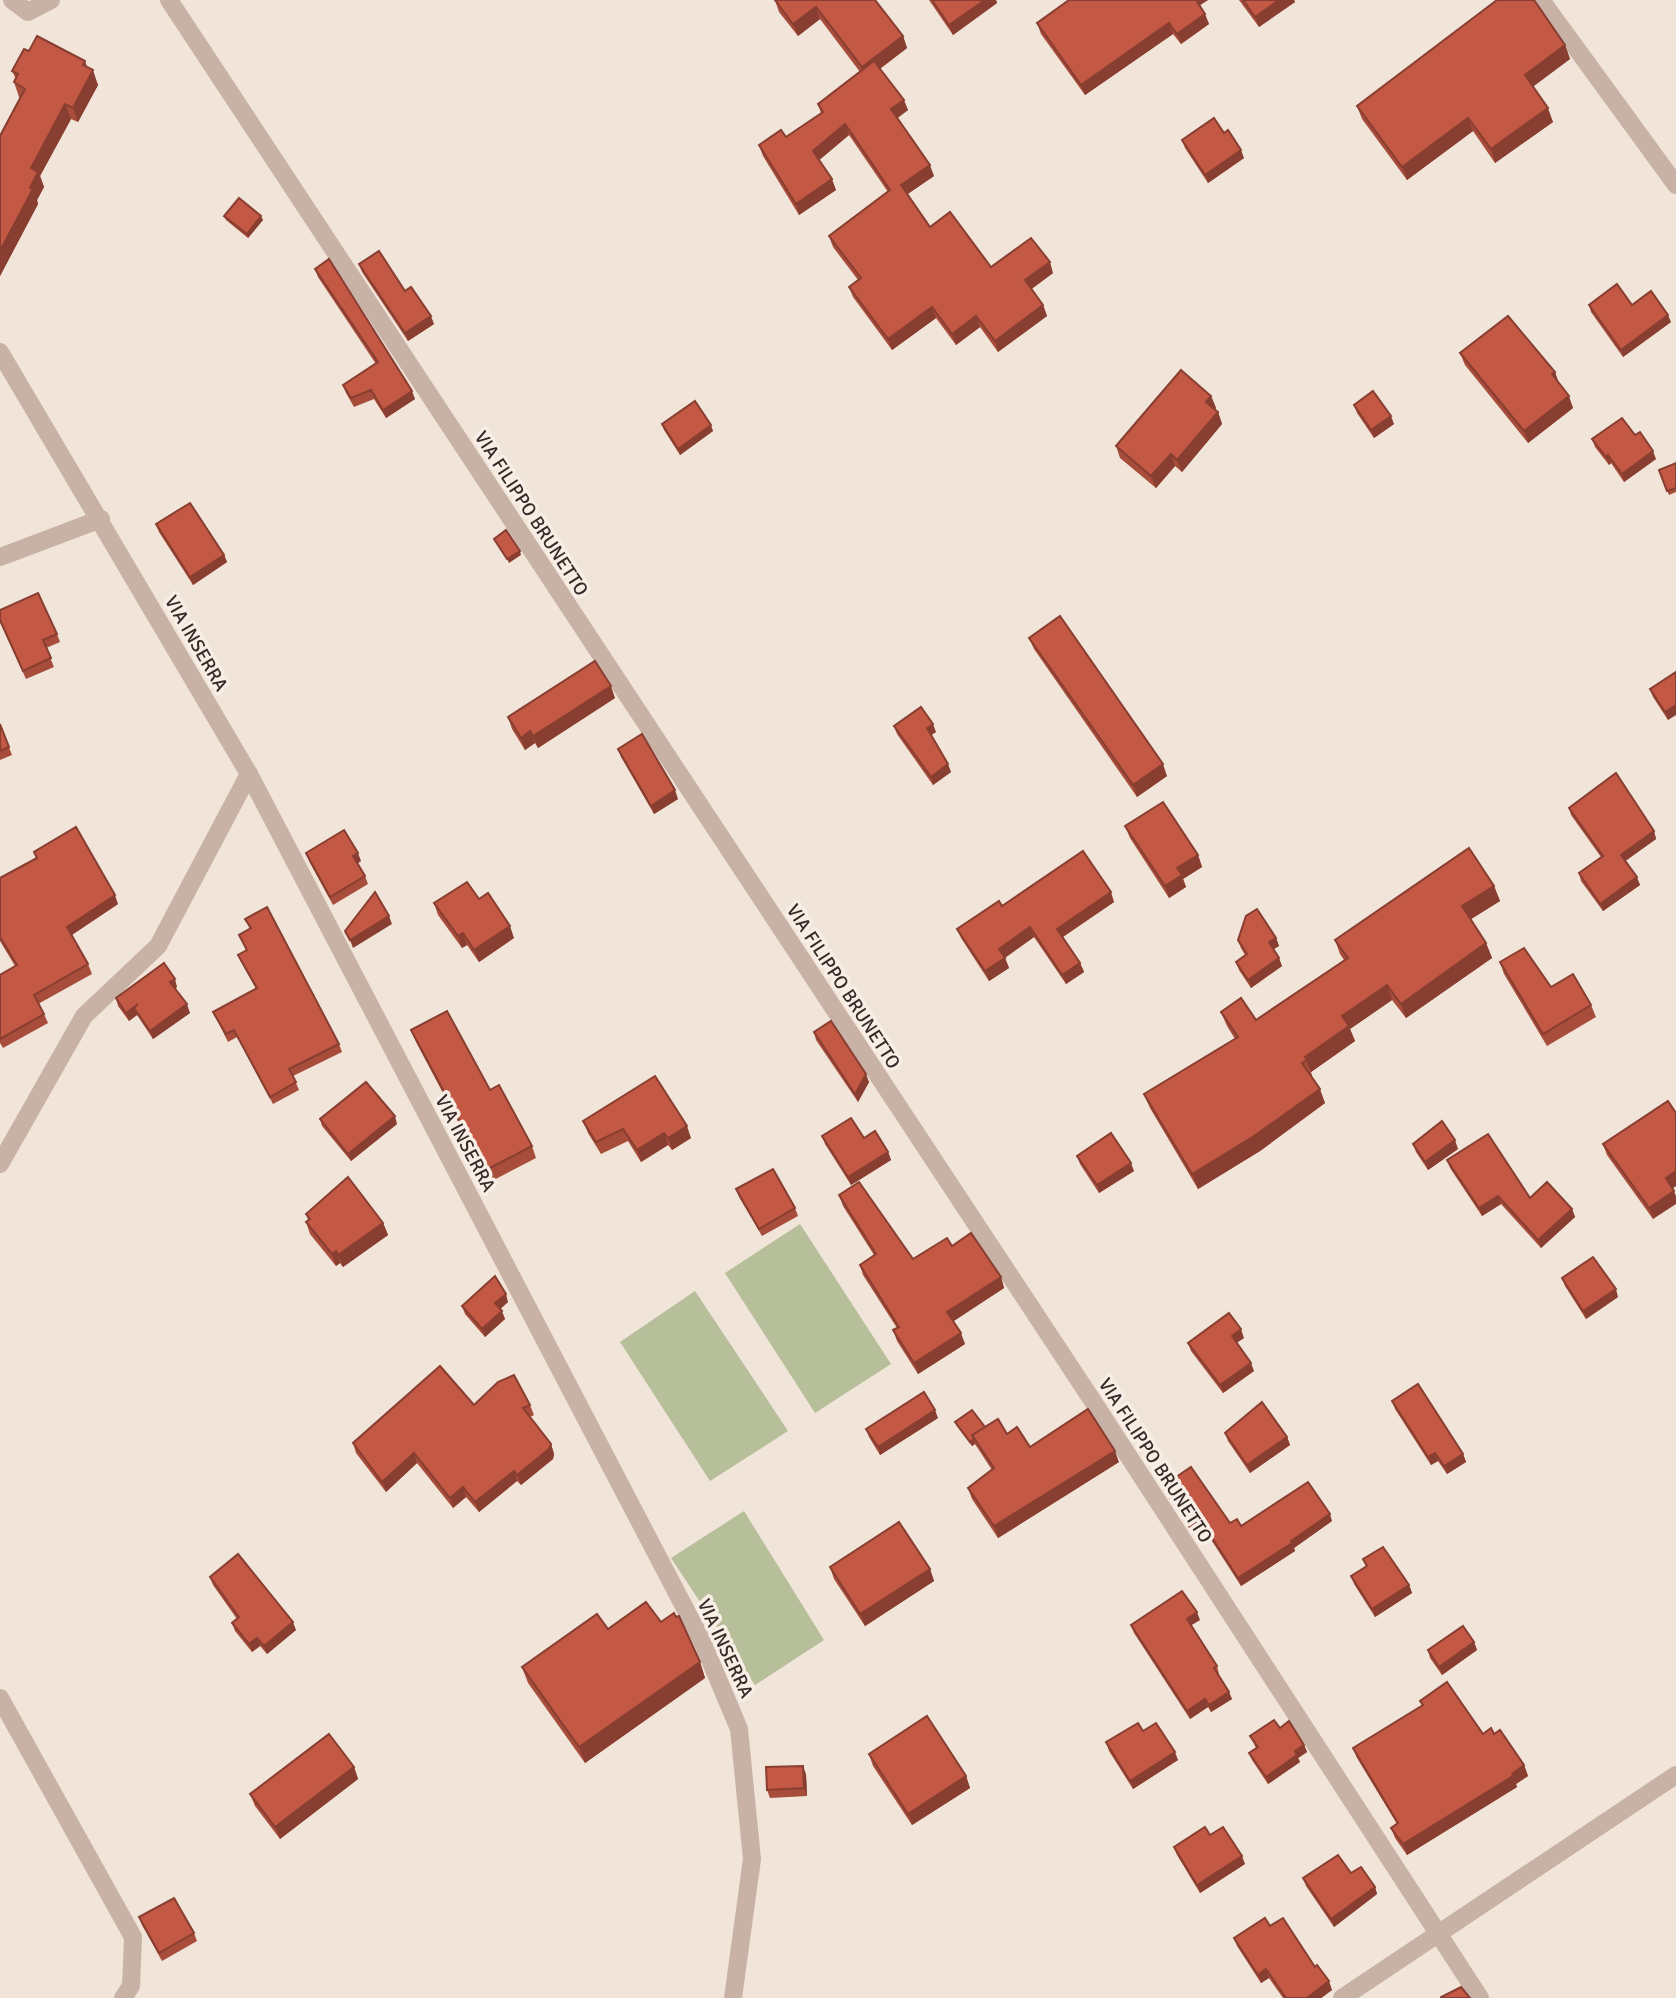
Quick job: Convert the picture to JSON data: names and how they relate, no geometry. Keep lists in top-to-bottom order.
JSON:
{
  "streets": {
    "street": ["VIA FILIPPO BRUNETTO", "VIA INSERRA"]
  }
}
